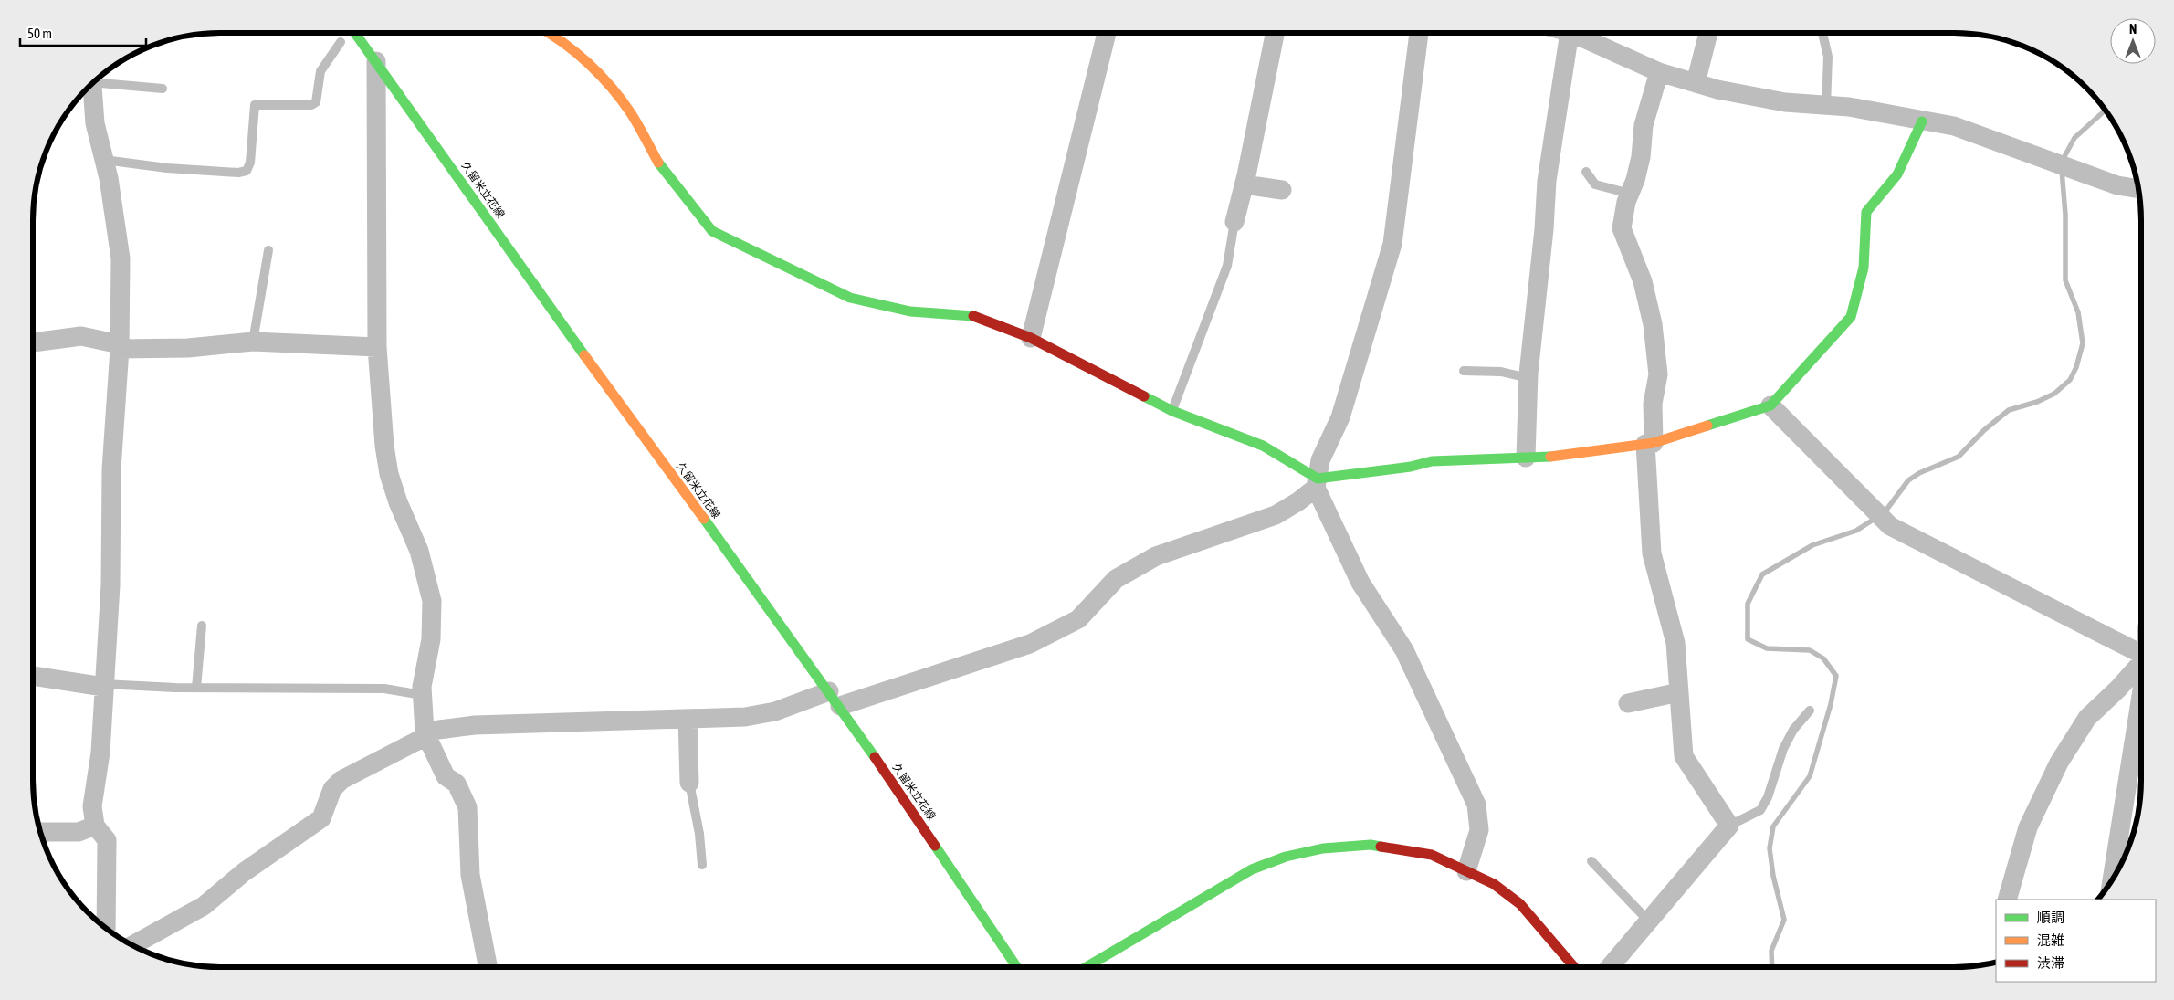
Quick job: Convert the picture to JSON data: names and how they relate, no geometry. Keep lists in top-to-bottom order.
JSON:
{
  "streets": {
    "street": ["久留米立花線"]
  },
  "legend": ["順調", "混雑", "渋滞"],
  "scale_bar": "50 m",
  "north": "top"
}
